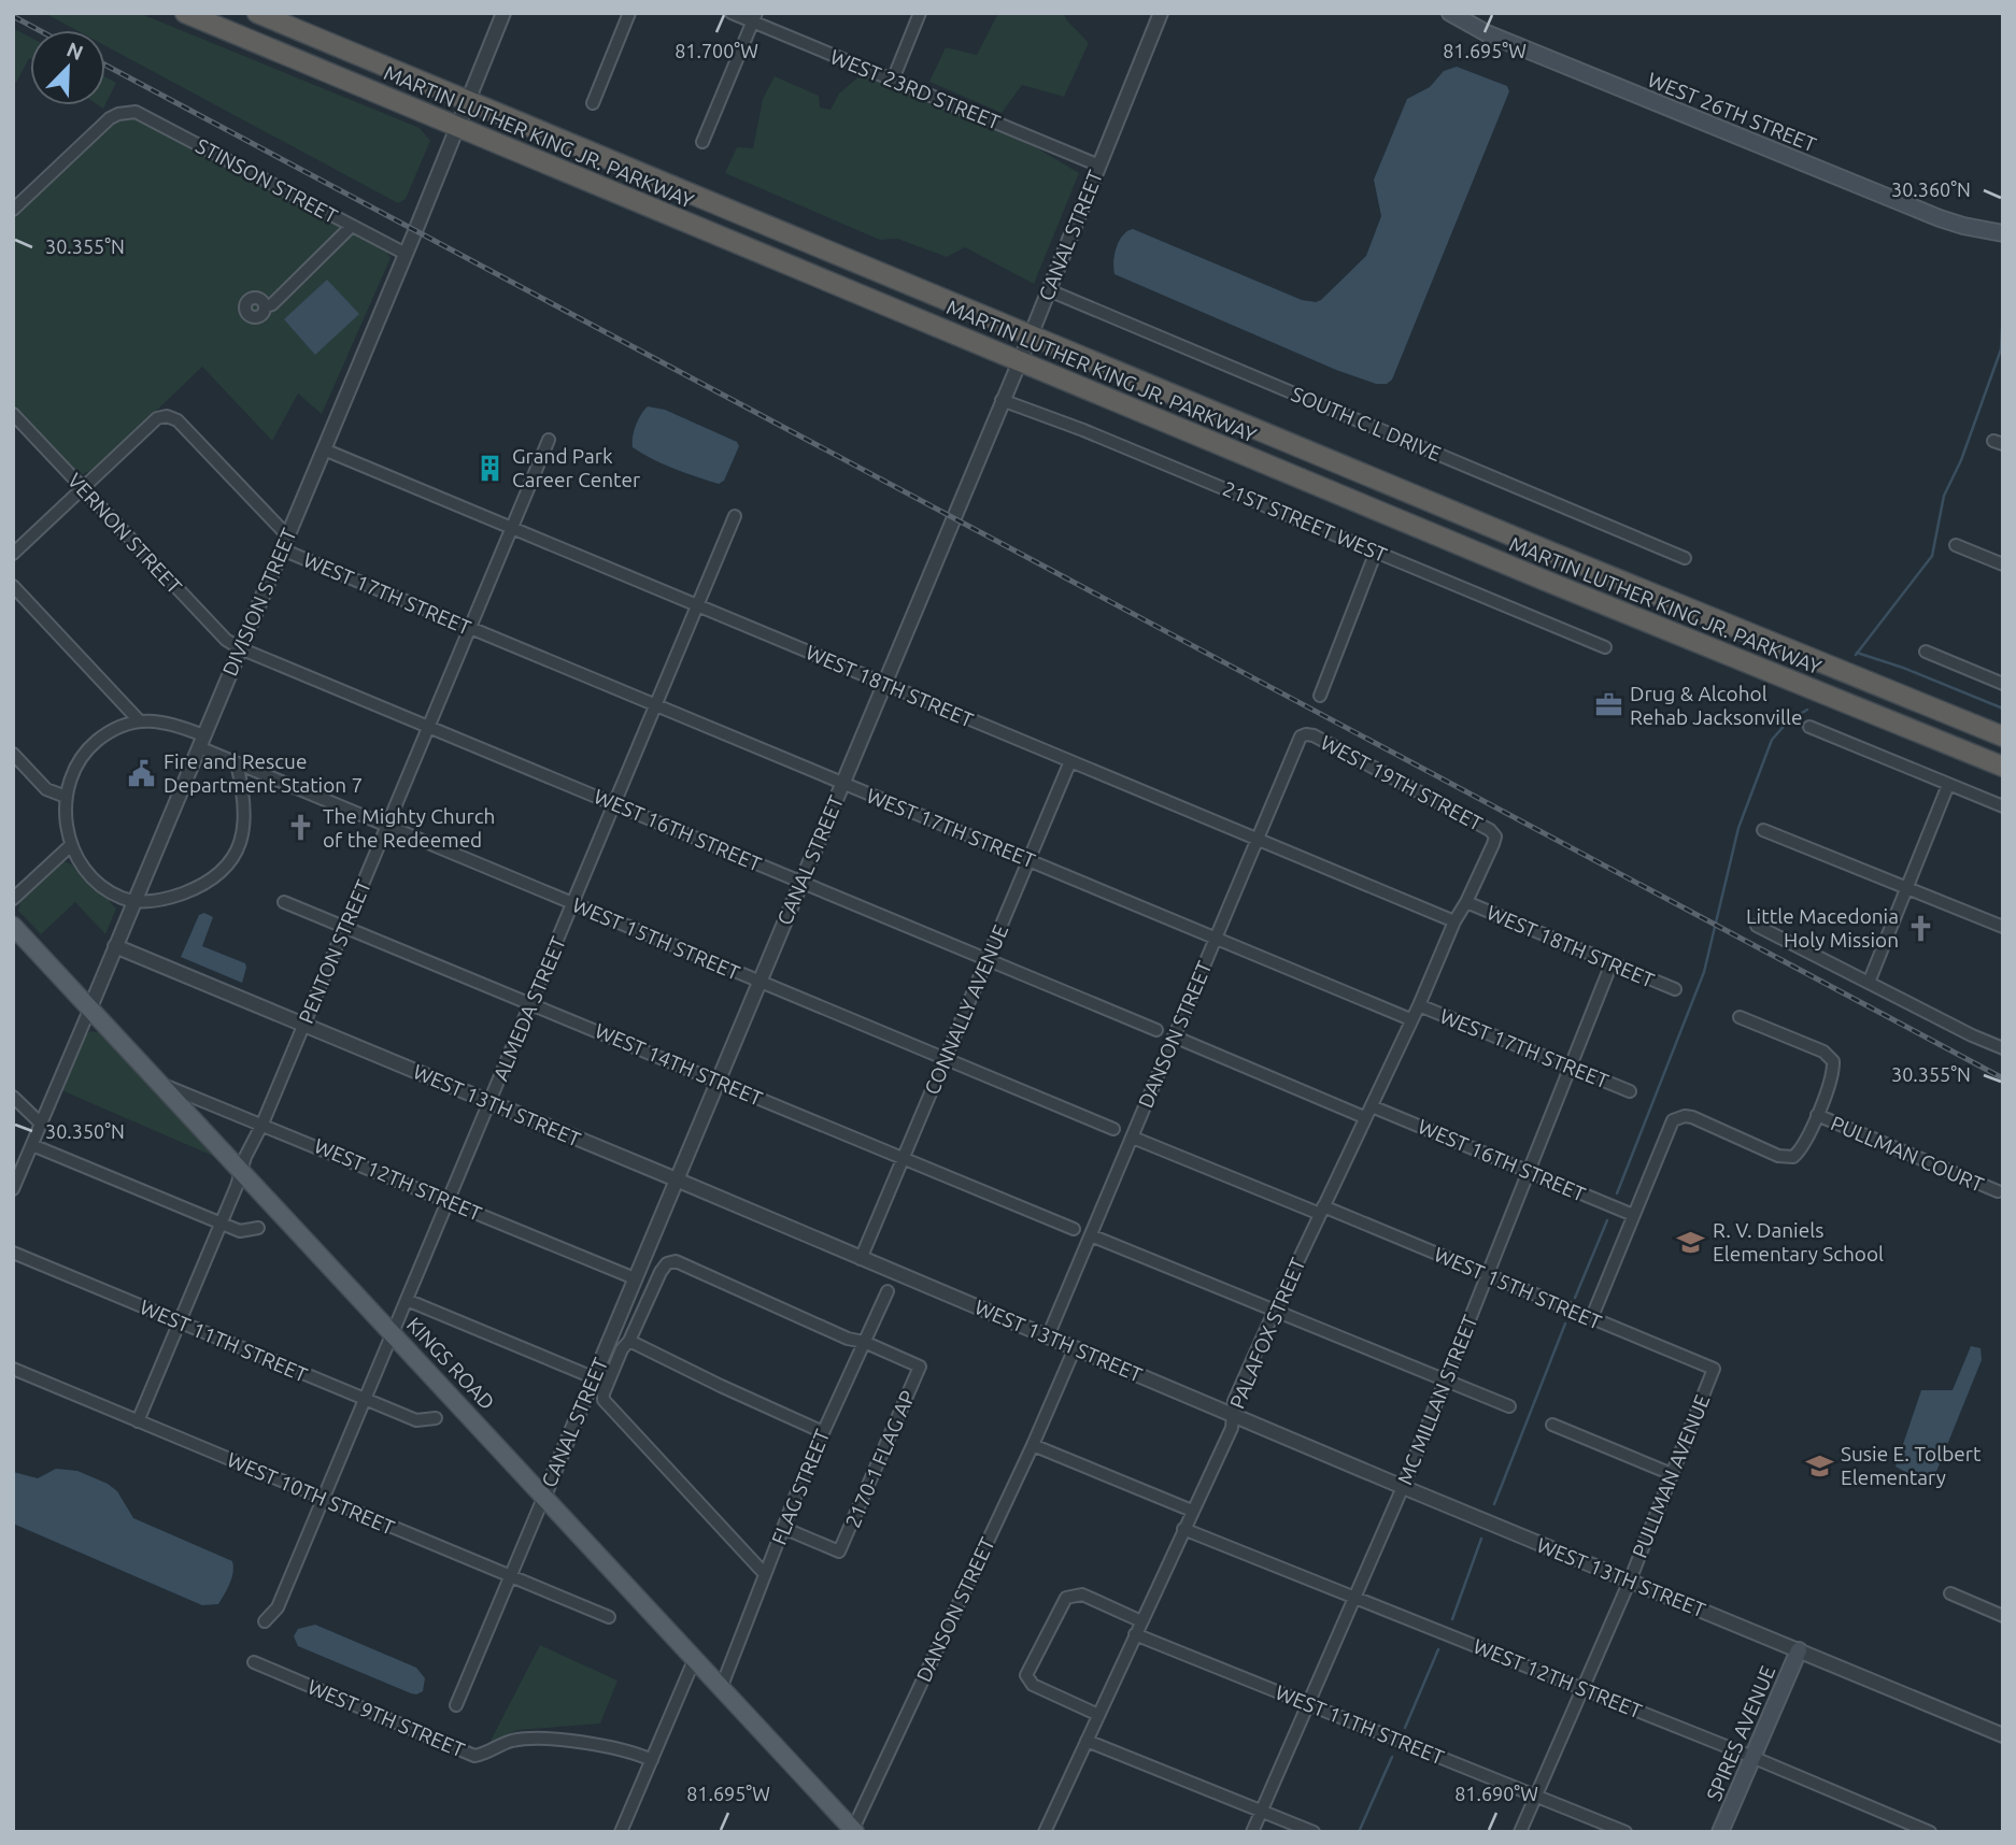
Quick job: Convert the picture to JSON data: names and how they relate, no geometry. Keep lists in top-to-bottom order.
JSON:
{
  "streets": {
    "highway": ["MARTIN LUTHER KING JR. PARKWAY"],
    "main road": ["WEST 26TH STREET", "KINGS ROAD", "SPIRES AVENUE"],
    "street": [
      "WEST 23RD STREET",
      "STINSON STREET",
      "CANAL STREET",
      "SOUTH C L DRIVE",
      "21ST STREET WEST",
      "VERNON STREET",
      "WEST 17TH STREET",
      "DIVISION STREET",
      "WEST 18TH STREET",
      "WEST 19TH STREET",
      "WEST 16TH STREET",
      "WEST 15TH STREET",
      "PENTON STREET",
      "ALMEDA STREET",
      "CONNALLY AVENUE",
      "DANSON STREET",
      "WEST 14TH STREET",
      "WEST 13TH STREET",
      "PULLMAN COURT",
      "WEST 12TH STREET",
      "PALAFOX STREET",
      "WEST 11TH STREET",
      "MC MILLAN STREET",
      "2170-1 FLAG AP",
      "PULLMAN AVENUE",
      "FLAG STREET",
      "WEST 10TH STREET",
      "WEST 9TH STREET"
    ]
  },
  "crossings": [
    ["WEST 23RD STREET", "CANAL STREET"],
    ["MARTIN LUTHER KING JR. PARKWAY", "CANAL STREET"],
    ["MARTIN LUTHER KING JR. PARKWAY", "DIVISION STREET"],
    ["STINSON STREET", "DIVISION STREET"],
    ["CANAL STREET", "SOUTH C L DRIVE"],
    ["CANAL STREET", "21ST STREET WEST"],
    ["CANAL STREET", "WEST 17TH STREET"],
    ["CANAL STREET", "WEST 18TH STREET"],
    ["CANAL STREET", "WEST 16TH STREET"],
    ["CANAL STREET", "WEST 15TH STREET"],
    ["CANAL STREET", "WEST 14TH STREET"],
    ["CANAL STREET", "WEST 13TH STREET"],
    ["CANAL STREET", "WEST 12TH STREET"],
    ["CANAL STREET", "KINGS ROAD"],
    ["CANAL STREET", "WEST 10TH STREET"],
    ["VERNON STREET", "DIVISION STREET"],
    ["VERNON STREET", "WEST 16TH STREET"],
    ["WEST 17TH STREET", "DIVISION STREET"],
    ["WEST 17TH STREET", "PENTON STREET"],
    ["WEST 17TH STREET", "ALMEDA STREET"],
    ["WEST 17TH STREET", "CONNALLY AVENUE"],
    ["WEST 17TH STREET", "DANSON STREET"],
    ["WEST 17TH STREET", "PALAFOX STREET"],
    ["WEST 17TH STREET", "MC MILLAN STREET"],
    ["DIVISION STREET", "WEST 18TH STREET"],
    ["DIVISION STREET", "WEST 16TH STREET"],
    ["DIVISION STREET", "WEST 15TH STREET"],
    ["DIVISION STREET", "WEST 13TH STREET"],
    ["DIVISION STREET", "KINGS ROAD"],
    ["WEST 18TH STREET", "PENTON STREET"],
    ["WEST 18TH STREET", "ALMEDA STREET"],
    ["WEST 18TH STREET", "CONNALLY AVENUE"],
    ["WEST 18TH STREET", "DANSON STREET"],
    ["WEST 18TH STREET", "PALAFOX STREET"],
    ["WEST 18TH STREET", "MC MILLAN STREET"],
    ["WEST 19TH STREET", "DANSON STREET"],
    ["WEST 19TH STREET", "PALAFOX STREET"],
    ["WEST 16TH STREET", "PENTON STREET"],
    ["WEST 16TH STREET", "ALMEDA STREET"],
    ["WEST 16TH STREET", "CONNALLY AVENUE"],
    ["WEST 16TH STREET", "PALAFOX STREET"],
    ["WEST 16TH STREET", "MC MILLAN STREET"],
    ["WEST 15TH STREET", "PENTON STREET"],
    ["WEST 15TH STREET", "ALMEDA STREET"],
    ["WEST 15TH STREET", "CONNALLY AVENUE"],
    ["WEST 15TH STREET", "DANSON STREET"],
    ["WEST 15TH STREET", "PALAFOX STREET"],
    ["WEST 15TH STREET", "MC MILLAN STREET"],
    ["WEST 15TH STREET", "PULLMAN AVENUE"],
    ["PENTON STREET", "WEST 14TH STREET"],
    ["PENTON STREET", "WEST 13TH STREET"],
    ["PENTON STREET", "WEST 12TH STREET"],
    ["PENTON STREET", "WEST 11TH STREET"],
    ["PENTON STREET", "KINGS ROAD"],
    ["PENTON STREET", "WEST 10TH STREET"],
    ["ALMEDA STREET", "WEST 14TH STREET"],
    ["ALMEDA STREET", "WEST 13TH STREET"],
    ["ALMEDA STREET", "WEST 12TH STREET"],
    ["ALMEDA STREET", "WEST 11TH STREET"],
    ["ALMEDA STREET", "KINGS ROAD"],
    ["ALMEDA STREET", "WEST 10TH STREET"],
    ["CONNALLY AVENUE", "WEST 14TH STREET"],
    ["CONNALLY AVENUE", "WEST 13TH STREET"],
    ["DANSON STREET", "WEST 13TH STREET"],
    ["DANSON STREET", "KINGS ROAD"],
    ["WEST 13TH STREET", "PALAFOX STREET"],
    ["WEST 13TH STREET", "MC MILLAN STREET"],
    ["WEST 13TH STREET", "PULLMAN AVENUE"],
    ["WEST 13TH STREET", "SPIRES AVENUE"],
    ["WEST 12TH STREET", "PALAFOX STREET"],
    ["WEST 12TH STREET", "KINGS ROAD"],
    ["WEST 12TH STREET", "MC MILLAN STREET"],
    ["WEST 12TH STREET", "PULLMAN AVENUE"],
    ["WEST 12TH STREET", "SPIRES AVENUE"],
    ["PALAFOX STREET", "WEST 11TH STREET"],
    ["WEST 11TH STREET", "MC MILLAN STREET"],
    ["WEST 11TH STREET", "PULLMAN AVENUE"],
    ["KINGS ROAD", "FLAG STREET"],
    ["2170-1 FLAG AP", "FLAG STREET"]
  ],
  "places": {
    "building": ["Grand Park Career Center"],
    "office": ["Drug & Alcohol Rehab Jacksonville"],
    "public building": ["Fire and Rescue Department Station 7"],
    "church": ["The Mighty Church of the Redeemed", "Little Macedonia Holy Mission"],
    "school or university": ["R. V. Daniels Elementary School", "Susie E. Tolbert Elementary"]
  },
  "north": "top right",
  "coordinates": [
    "81.700°W",
    "81.695°W",
    "30.360°N",
    "30.355°N",
    "30.350°N",
    "81.690°W"
  ]
}
